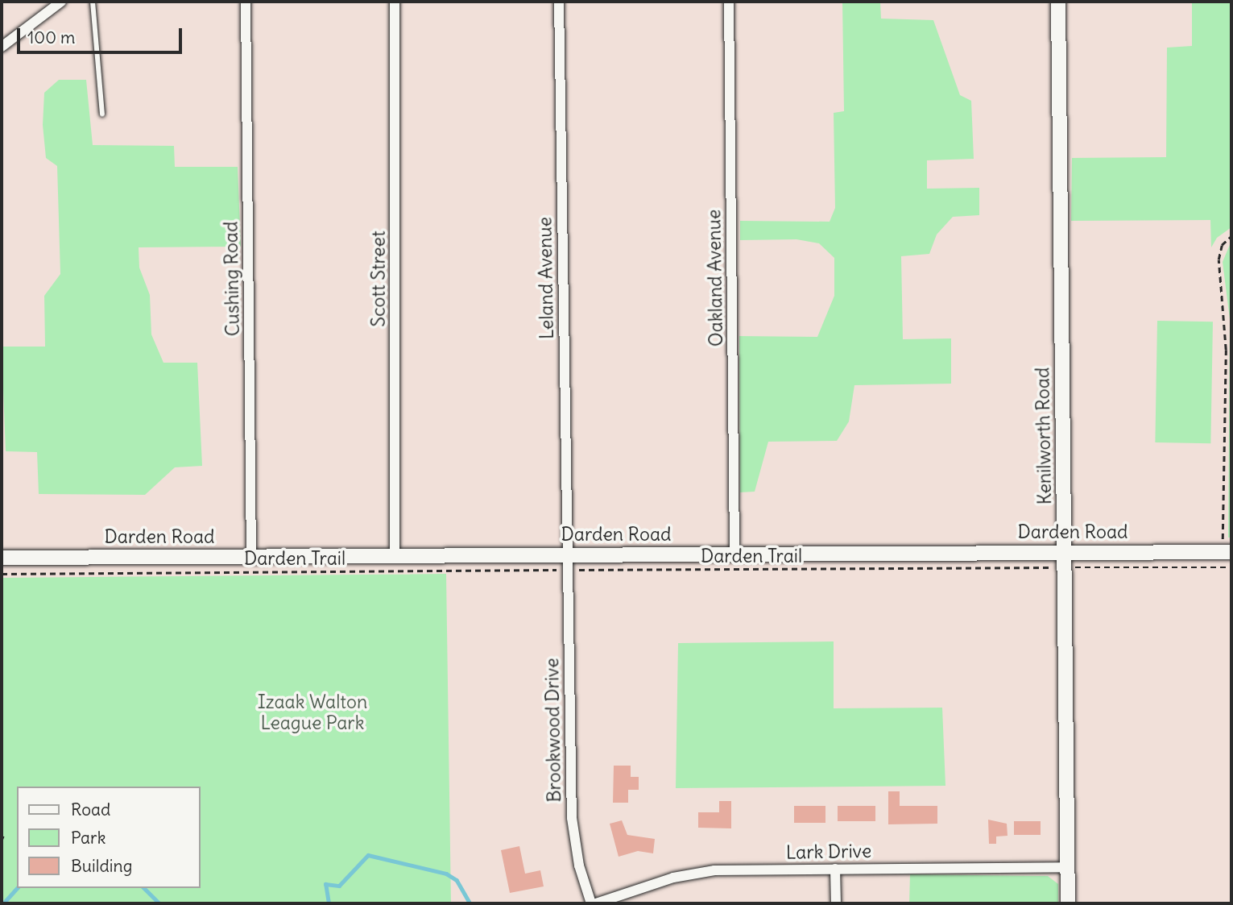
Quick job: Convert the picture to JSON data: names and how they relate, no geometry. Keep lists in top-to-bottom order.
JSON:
{
  "streets": {
    "street": [
      "Leland Avenue",
      "Oakland Avenue",
      "Cushing Road",
      "Scott Street",
      "Kenilworth Road",
      "Darden Road",
      "Brookwood Drive",
      "Lark Drive"
    ],
    "path": ["Darden Trail"]
  },
  "crossings": [
    ["Leland Avenue", "Darden Road"],
    ["Leland Avenue", "Brookwood Drive"],
    ["Oakland Avenue", "Darden Road"],
    ["Cushing Road", "Darden Road"],
    ["Scott Street", "Darden Road"],
    ["Kenilworth Road", "Darden Road"],
    ["Kenilworth Road", "Darden Trail"],
    ["Kenilworth Road", "Lark Drive"],
    ["Darden Road", "Brookwood Drive"],
    ["Darden Trail", "Brookwood Drive"]
  ],
  "parks": ["Izaak Walton League Park"],
  "legend": ["Road", "Park", "Building"],
  "scale_bar": "100 m"
}
